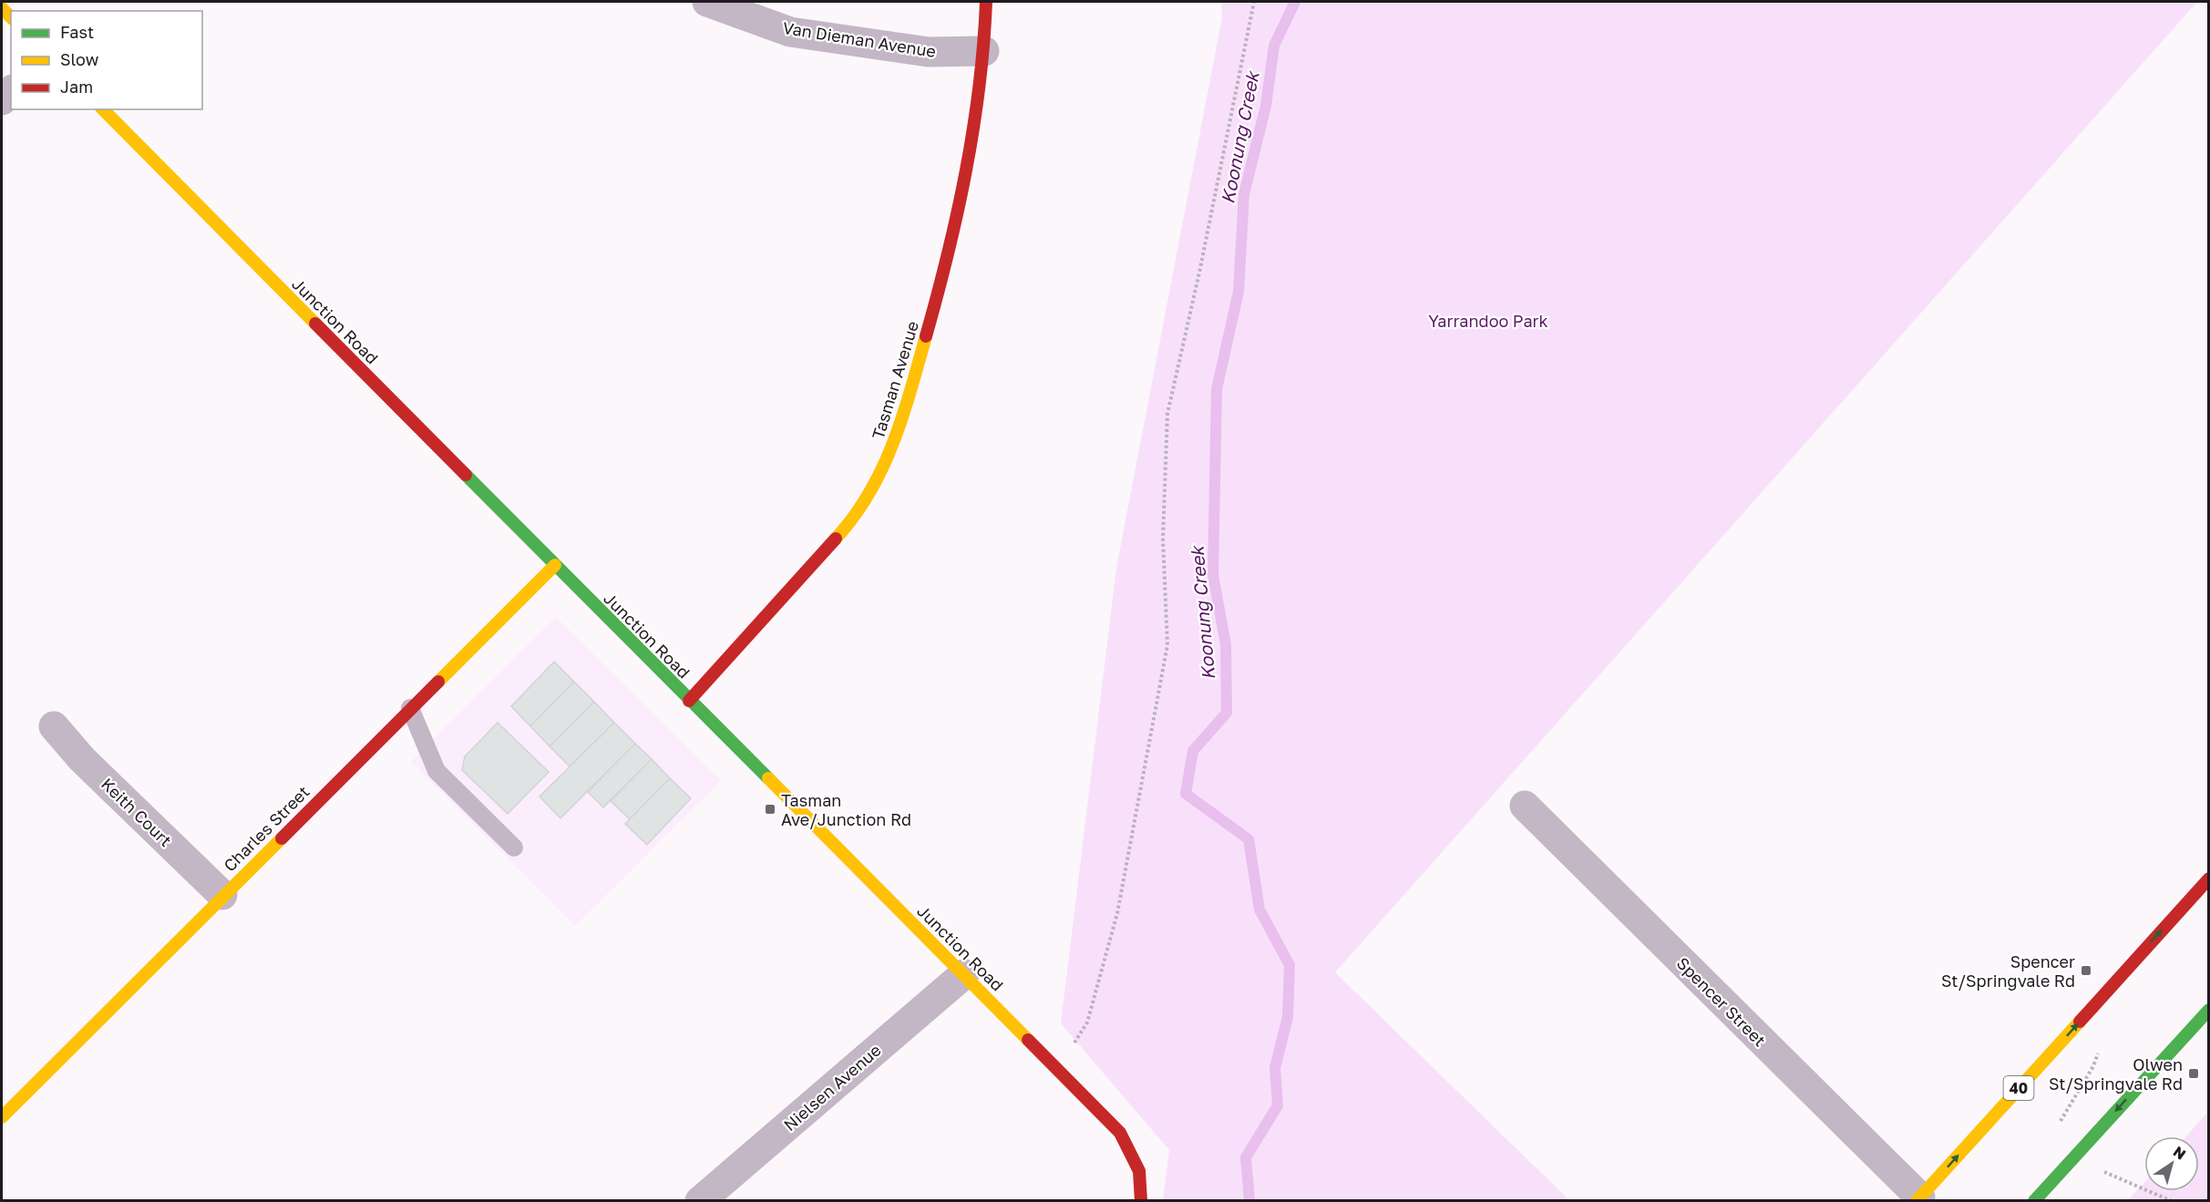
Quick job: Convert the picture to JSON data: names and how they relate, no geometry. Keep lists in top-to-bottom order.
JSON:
{
  "streets": {
    "main road": [
      "Junction Road",
      "Tasman Avenue",
      "Charles Street",
      "40"
    ],
    "street": [
      "Van Dieman Avenue",
      "Keith Court",
      "Spencer Street",
      "Nielsen Avenue"
    ]
  },
  "crossings": [
    ["Van Dieman Avenue", "Tasman Avenue"],
    ["Junction Road", "Tasman Avenue"],
    ["Junction Road", "Charles Street"],
    ["Junction Road", "Nielsen Avenue"],
    ["Keith Court", "Charles Street"],
    ["Spencer Street", "40"]
  ],
  "water": ["Koonung Creek"],
  "parks": ["Yarrandoo Park"],
  "places": {
    "transit": ["Tasman Ave/Junction Rd", "Spencer St/Springvale Rd", "Olwen St/Springvale Rd"]
  },
  "legend": ["Fast", "Slow", "Jam"],
  "north": "top right"
}
